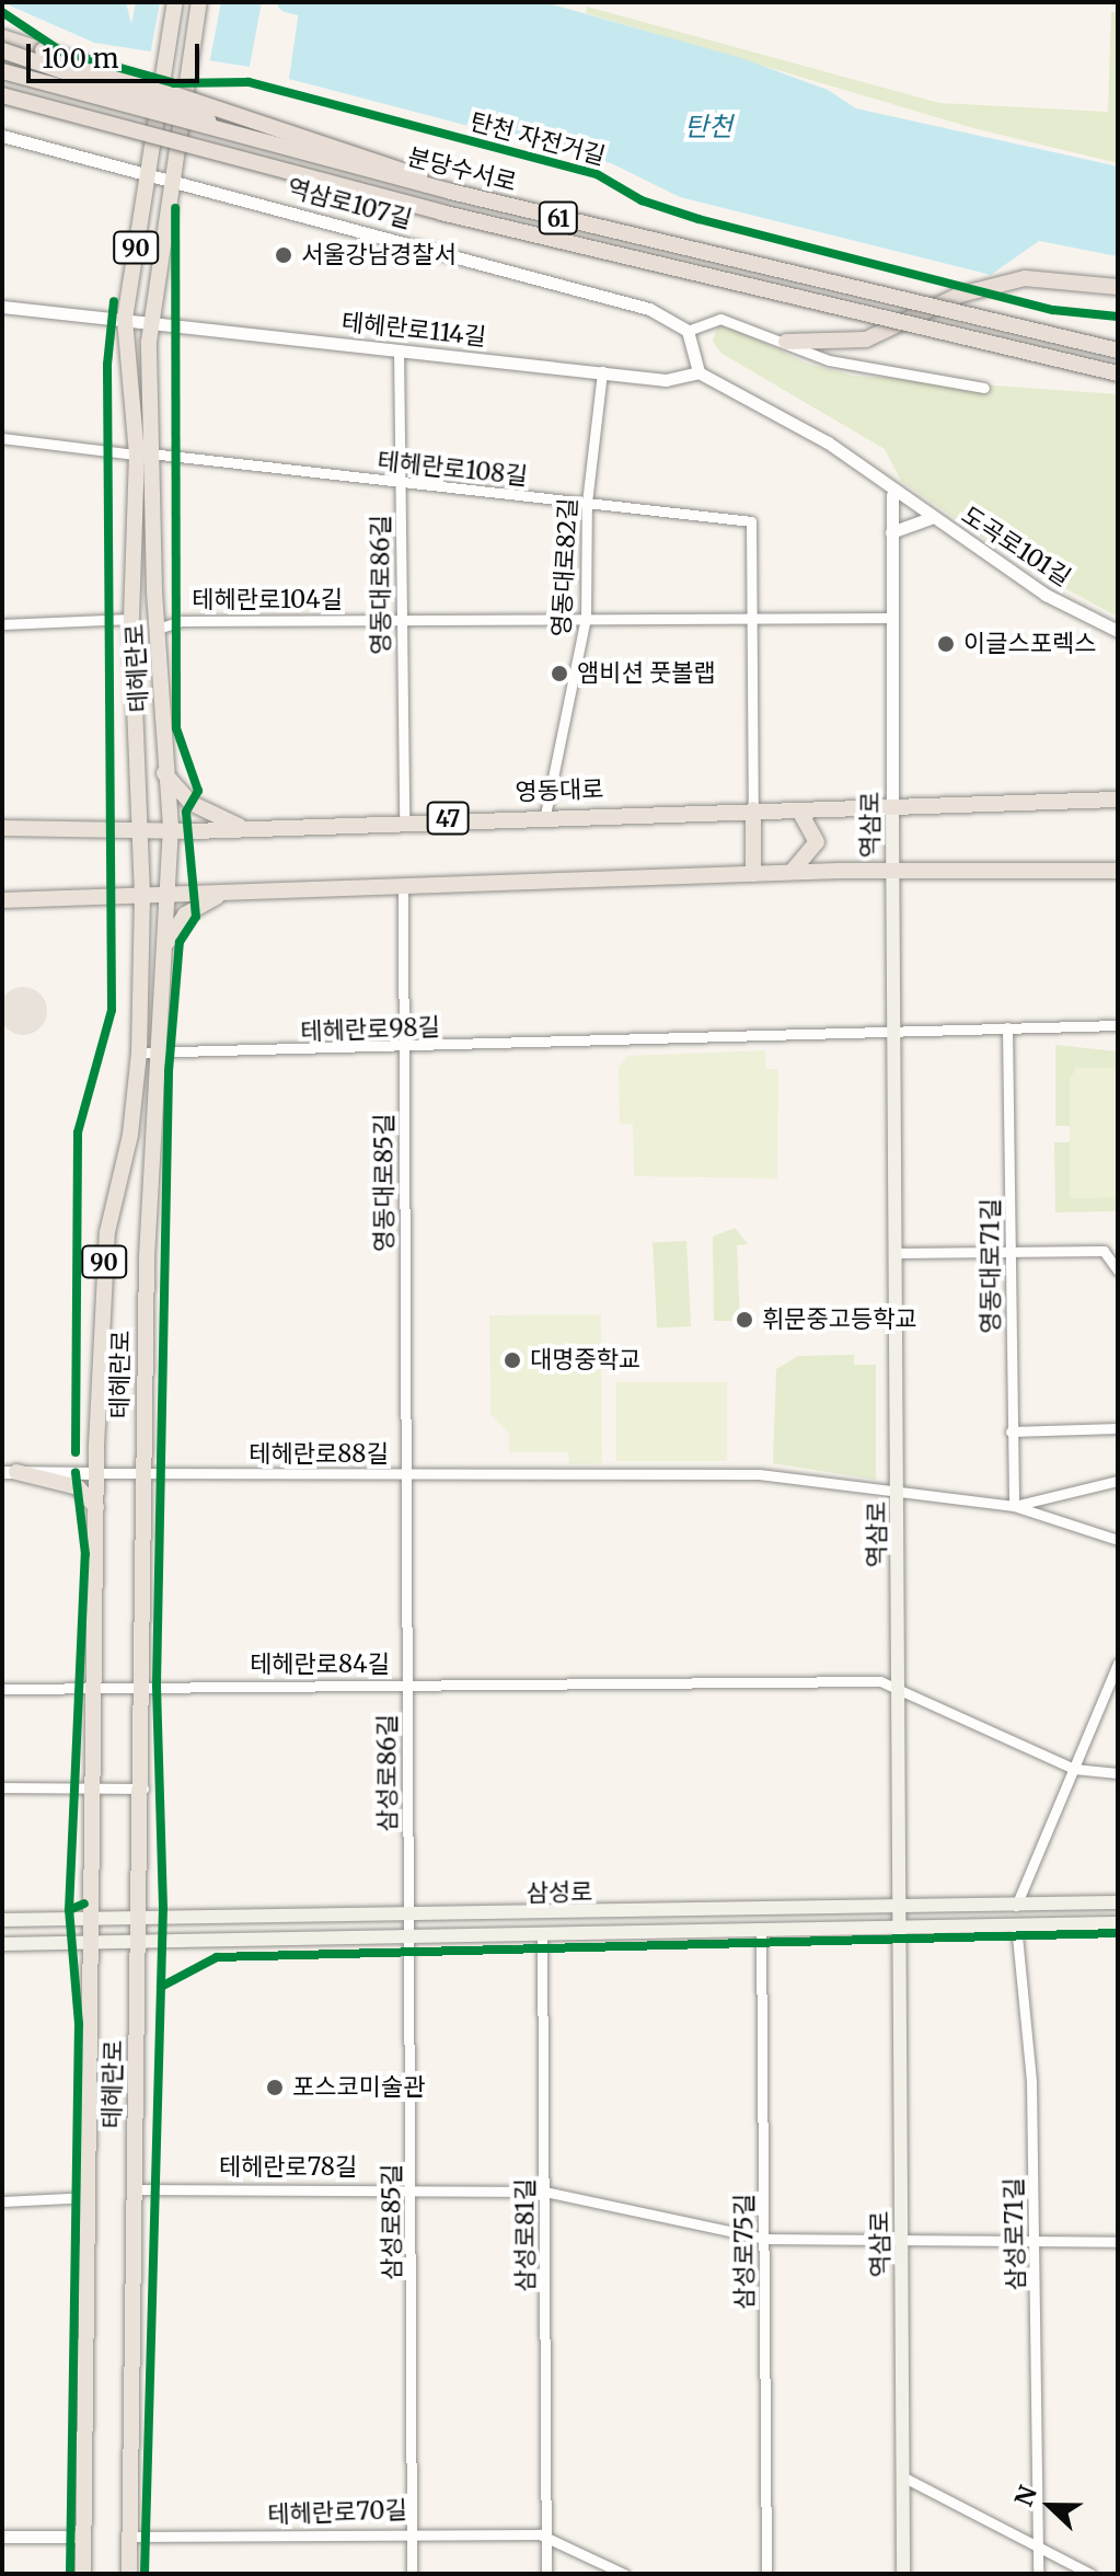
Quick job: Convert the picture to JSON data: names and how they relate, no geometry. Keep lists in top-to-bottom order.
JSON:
{
  "streets": {
    "highway": ["분당수서로", "61"],
    "main road": [
      "90",
      "테헤란로",
      "영동대로",
      "47",
      "역삼로",
      "삼성로"
    ],
    "street": [
      "역삼로107길",
      "테헤란로114길",
      "테헤란로108길",
      "도곡로101길",
      "영동대로82길",
      "영동대로86길",
      "테헤란로104길",
      "테헤란로98길",
      "영동대로85길",
      "영동대로71길",
      "테헤란로88길",
      "테헤란로84길",
      "삼성로86길",
      "테헤란로78길",
      "삼성로85길",
      "삼성로71길",
      "삼성로81길",
      "삼성로75길",
      "테헤란로70길"
    ],
    "cycle path": ["탄천 자전거길"]
  },
  "crossings": [
    ["역삼로107길", "90"],
    ["역삼로107길", "테헤란로"],
    ["90", "테헤란로"],
    ["테헤란로114길", "영동대로82길"],
    ["테헤란로114길", "영동대로86길"],
    ["테헤란로114길", "테헤란로"],
    ["테헤란로108길", "영동대로82길"],
    ["테헤란로108길", "영동대로86길"],
    ["테헤란로108길", "테헤란로104길"],
    ["테헤란로108길", "테헤란로"],
    ["도곡로101길", "역삼로"],
    ["영동대로82길", "테헤란로104길"],
    ["영동대로82길", "영동대로"],
    ["영동대로86길", "테헤란로104길"],
    ["영동대로86길", "영동대로"],
    ["테헤란로104길", "테헤란로"],
    ["테헤란로104길", "역삼로"],
    ["테헤란로", "영동대로"],
    ["테헤란로", "테헤란로98길"],
    ["테헤란로", "테헤란로88길"],
    ["테헤란로", "테헤란로84길"],
    ["테헤란로", "삼성로"],
    ["테헤란로", "테헤란로78길"],
    ["테헤란로", "테헤란로70길"],
    ["영동대로", "역삼로"],
    ["역삼로", "테헤란로98길"],
    ["역삼로", "테헤란로88길"],
    ["역삼로", "테헤란로84길"],
    ["역삼로", "삼성로"],
    ["역삼로", "테헤란로78길"],
    ["테헤란로98길", "영동대로85길"],
    ["테헤란로98길", "영동대로71길"],
    ["영동대로85길", "테헤란로88길"],
    ["영동대로85길", "삼성로86길"],
    ["영동대로71길", "테헤란로88길"],
    ["테헤란로88길", "삼성로86길"],
    ["테헤란로84길", "삼성로86길"],
    ["삼성로86길", "삼성로"],
    ["삼성로86길", "삼성로85길"],
    ["삼성로", "삼성로85길"],
    ["삼성로", "삼성로71길"],
    ["삼성로", "삼성로81길"],
    ["삼성로", "삼성로75길"],
    ["테헤란로78길", "삼성로85길"],
    ["테헤란로78길", "삼성로71길"],
    ["테헤란로78길", "삼성로81길"],
    ["테헤란로78길", "삼성로75길"],
    ["삼성로85길", "테헤란로70길"],
    ["삼성로81길", "테헤란로70길"]
  ],
  "water": ["탄천"],
  "places": [
    "서울강남경찰서",
    "이글스포렉스",
    "앰비션 풋볼랩",
    "휘문중고등학교",
    "대명중학교",
    "포스코미술관"
  ],
  "scale_bar": "100 m",
  "north": "left"
}
